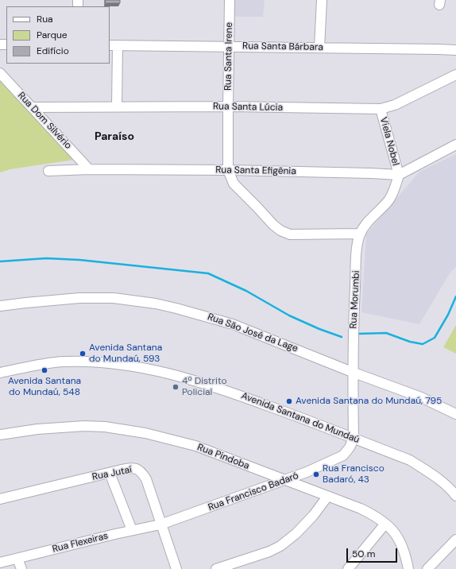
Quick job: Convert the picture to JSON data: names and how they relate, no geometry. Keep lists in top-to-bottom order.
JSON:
{
  "streets": {
    "street": [
      "Rua Santa Bárbara",
      "Rua Santa Irene",
      "Rua Santa Lúcia",
      "Rua Dom Silvério",
      "Viela Nobel",
      "Rua Santa Efigênia",
      "Rua Morumbi",
      "Rua São José da Lage",
      "Avenida Santana do Mundaú",
      "Rua Pindoba",
      "Rua Jutaí",
      "Rua Francisco Badaró",
      "Rua Flexeiras"
    ]
  },
  "crossings": [
    ["Rua Santa Bárbara", "Rua Santa Irene"],
    ["Rua Santa Irene", "Rua Santa Lúcia"],
    ["Rua Santa Irene", "Rua Santa Efigênia"],
    ["Rua Santa Lúcia", "Rua Dom Silvério"],
    ["Rua Santa Lúcia", "Viela Nobel"],
    ["Rua Dom Silvério", "Rua Santa Efigênia"],
    ["Viela Nobel", "Rua Santa Efigênia"],
    ["Viela Nobel", "Rua Morumbi"],
    ["Rua Santa Efigênia", "Rua Morumbi"],
    ["Rua Morumbi", "Rua São José da Lage"],
    ["Rua Morumbi", "Avenida Santana do Mundaú"],
    ["Rua Morumbi", "Rua Francisco Badaró"],
    ["Avenida Santana do Mundaú", "Rua Francisco Badaró"],
    ["Rua Pindoba", "Rua Francisco Badaró"],
    ["Rua Jutaí", "Rua Francisco Badaró"],
    ["Rua Jutaí", "Rua Flexeiras"],
    ["Rua Francisco Badaró", "Rua Flexeiras"]
  ],
  "districts": ["Paraíso"],
  "places": [
    "Avenida Santana do Mundaú, 593",
    "Avenida Santana do Mundaú, 548",
    "4º Distrito Policial",
    "Avenida Santana do Mundaú, 795",
    "Rua Francisco Badaró, 43"
  ],
  "legend": ["Rua", "Parque", "Edifício"],
  "scale_bar": "50 m"
}
